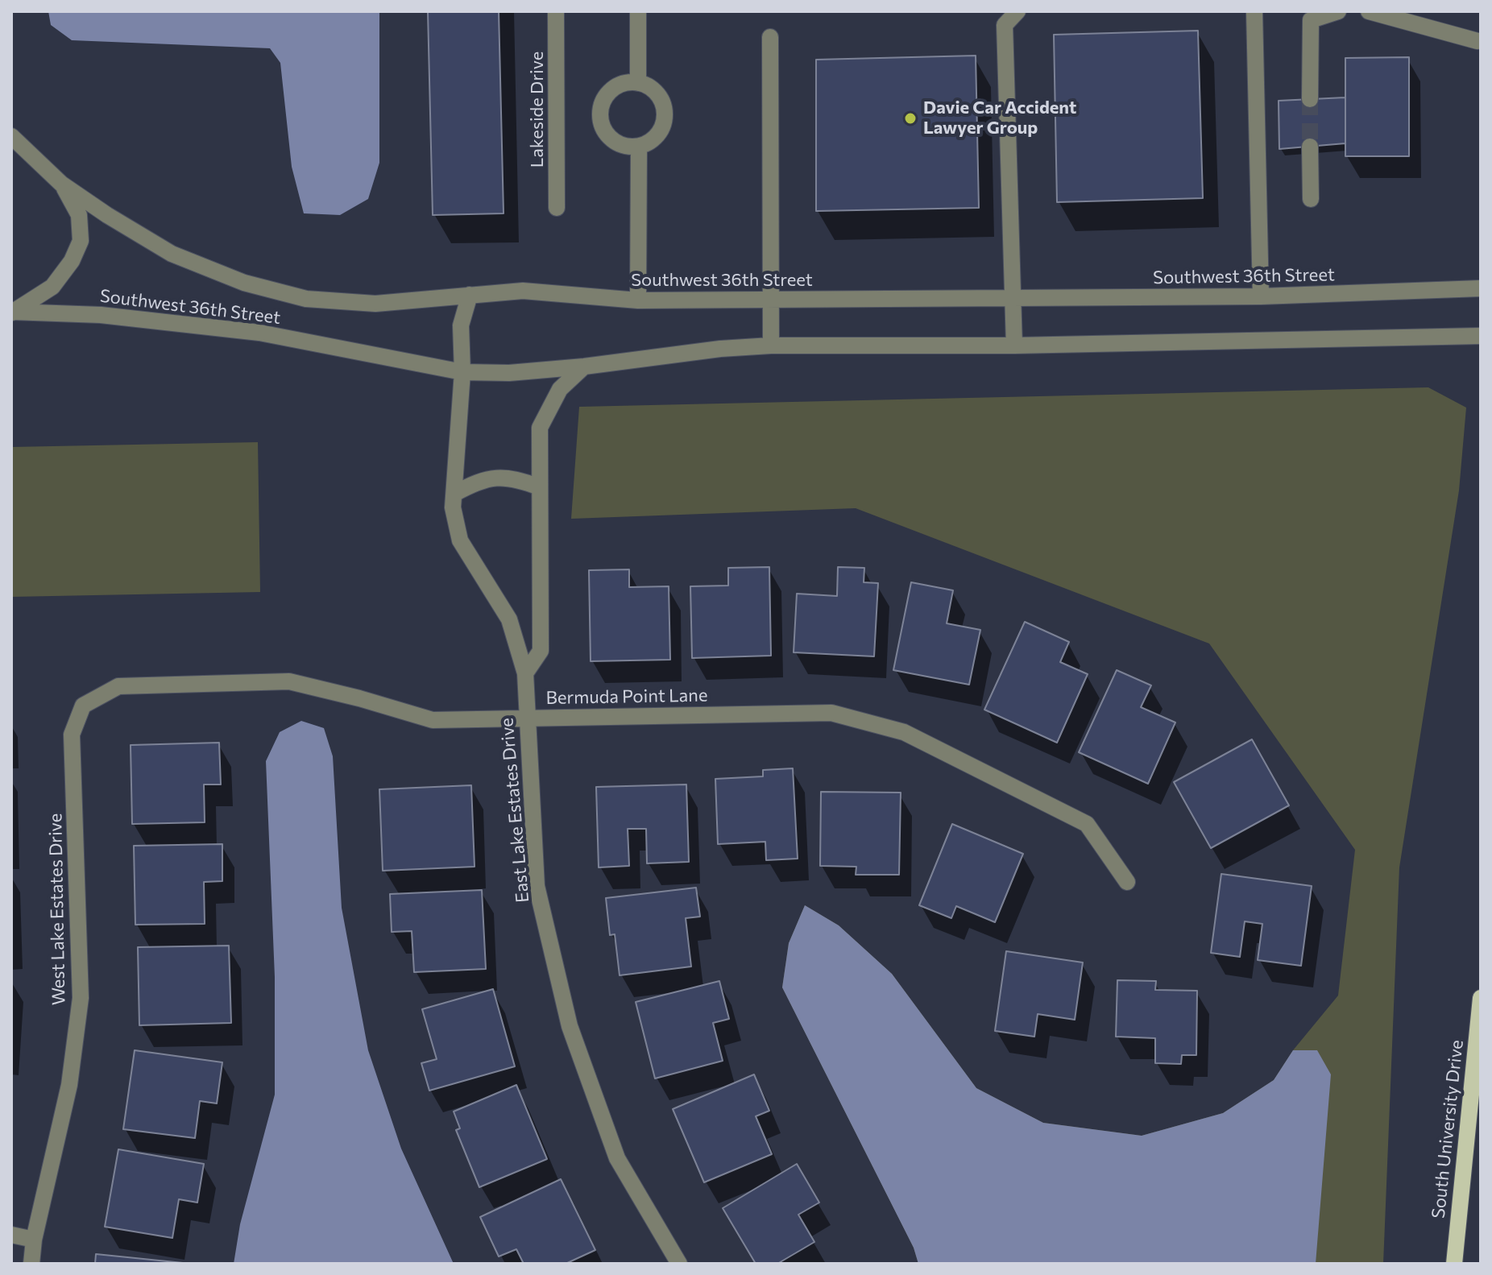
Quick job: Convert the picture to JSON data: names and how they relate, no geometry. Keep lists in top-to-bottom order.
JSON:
{
  "streets": {
    "main road": ["South University Drive"],
    "street": [
      "Lakeside Drive",
      "Southwest 36th Street",
      "Bermuda Point Lane",
      "East Lake Estates Drive",
      "West Lake Estates Drive"
    ]
  },
  "crossings": [
    ["Southwest 36th Street", "East Lake Estates Drive"],
    ["Bermuda Point Lane", "East Lake Estates Drive"],
    ["Bermuda Point Lane", "West Lake Estates Drive"]
  ],
  "places": ["Davie Car Accident Lawyer Group"]
}
